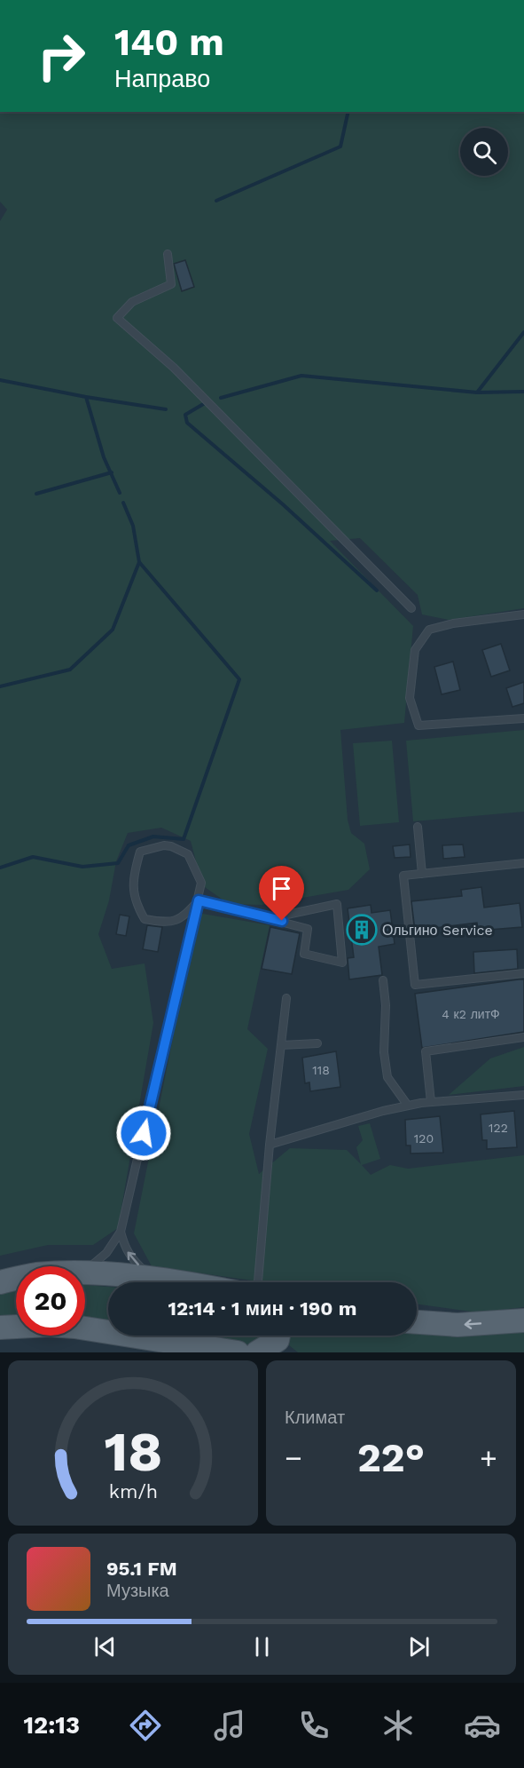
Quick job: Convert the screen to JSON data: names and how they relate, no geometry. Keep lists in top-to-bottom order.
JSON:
{
  "places": {
    "building": ["Ольгино Service"]
  },
  "house_numbers": [
    "4 к2 литФ",
    "118",
    "122",
    "120"
  ],
  "page": {
    "turn": ["140 m", "Направо"],
    "limit": "20",
    "trip": "12:14 · 1 мин · 190 m",
    "tile": "Климат",
    "heat": ["−", "22°", "+"],
    "song": ["95.1 FM", "Музыка"],
    "tabs": "12:13",
    "gauge": ["18", "km/h"]
  }
}
